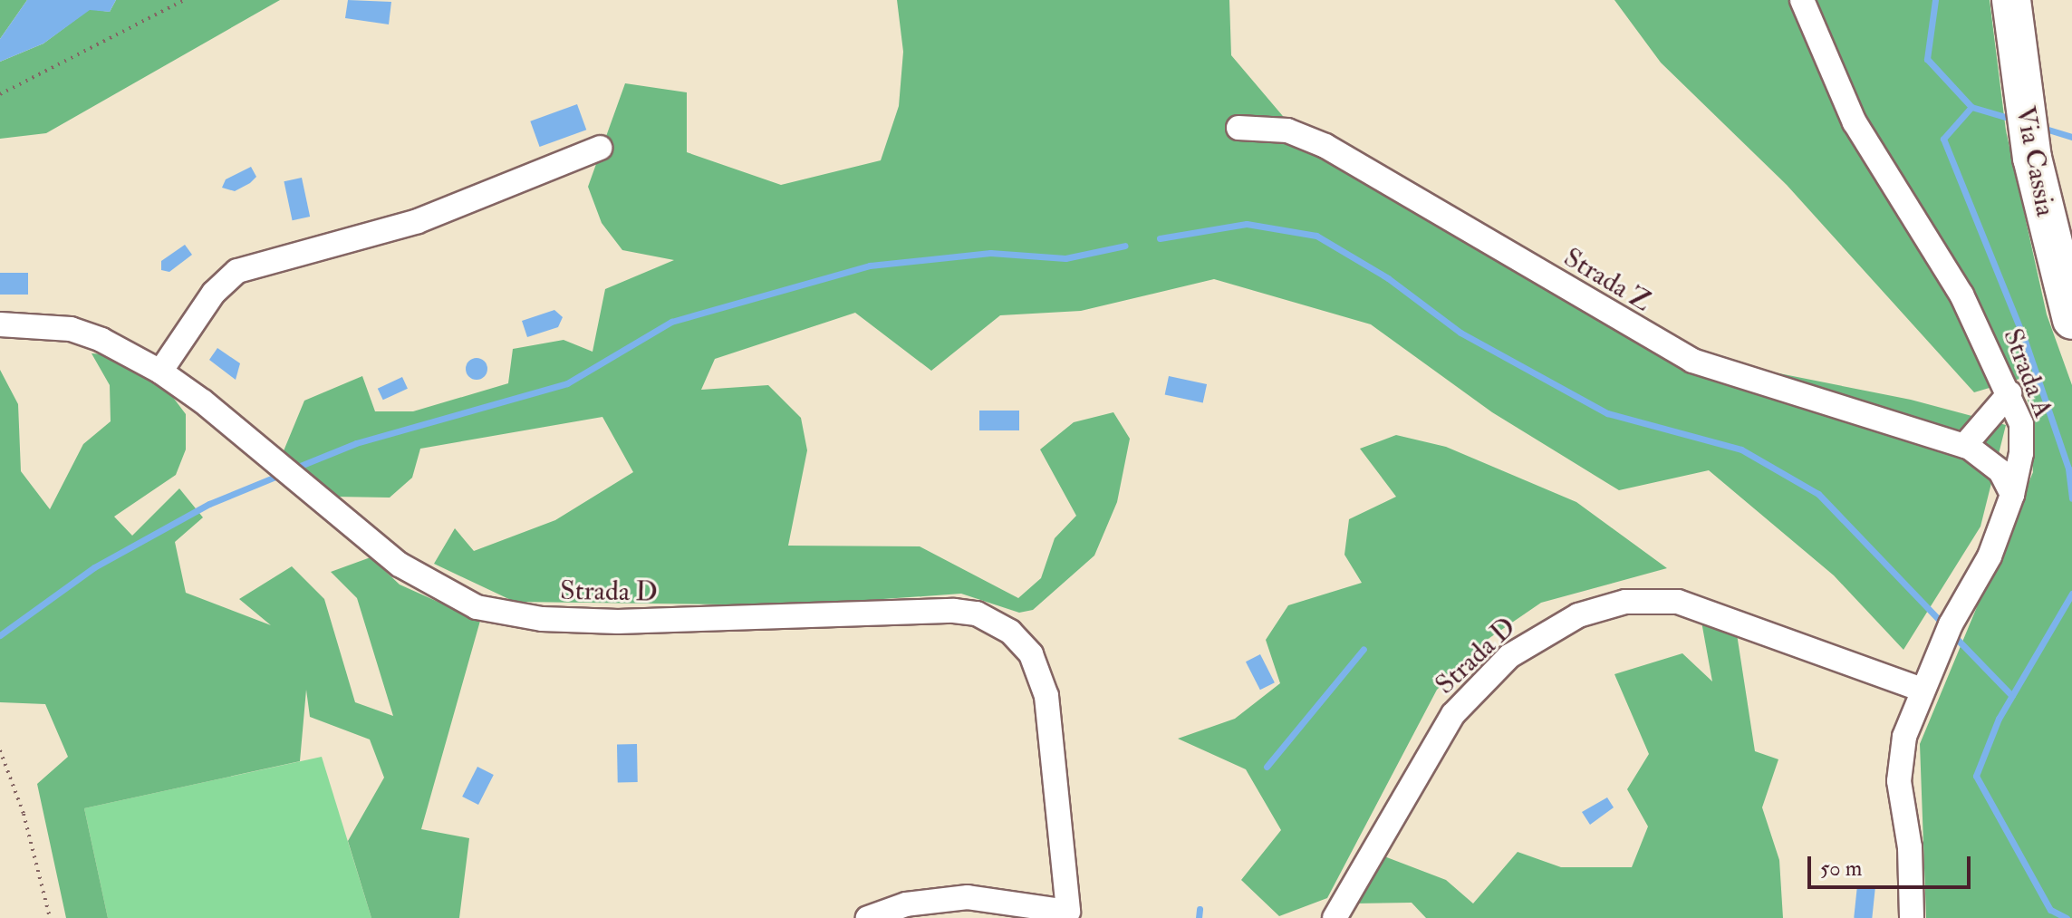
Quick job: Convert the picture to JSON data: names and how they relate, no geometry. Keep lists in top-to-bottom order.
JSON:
{
  "streets": {
    "main road": ["Via Cassia"],
    "street": ["Strada Z", "Strada A", "Strada D"]
  },
  "crossings": [
    ["Strada Z", "Strada A"],
    ["Strada A", "Strada D"]
  ],
  "scale_bar": "50 m"
}
